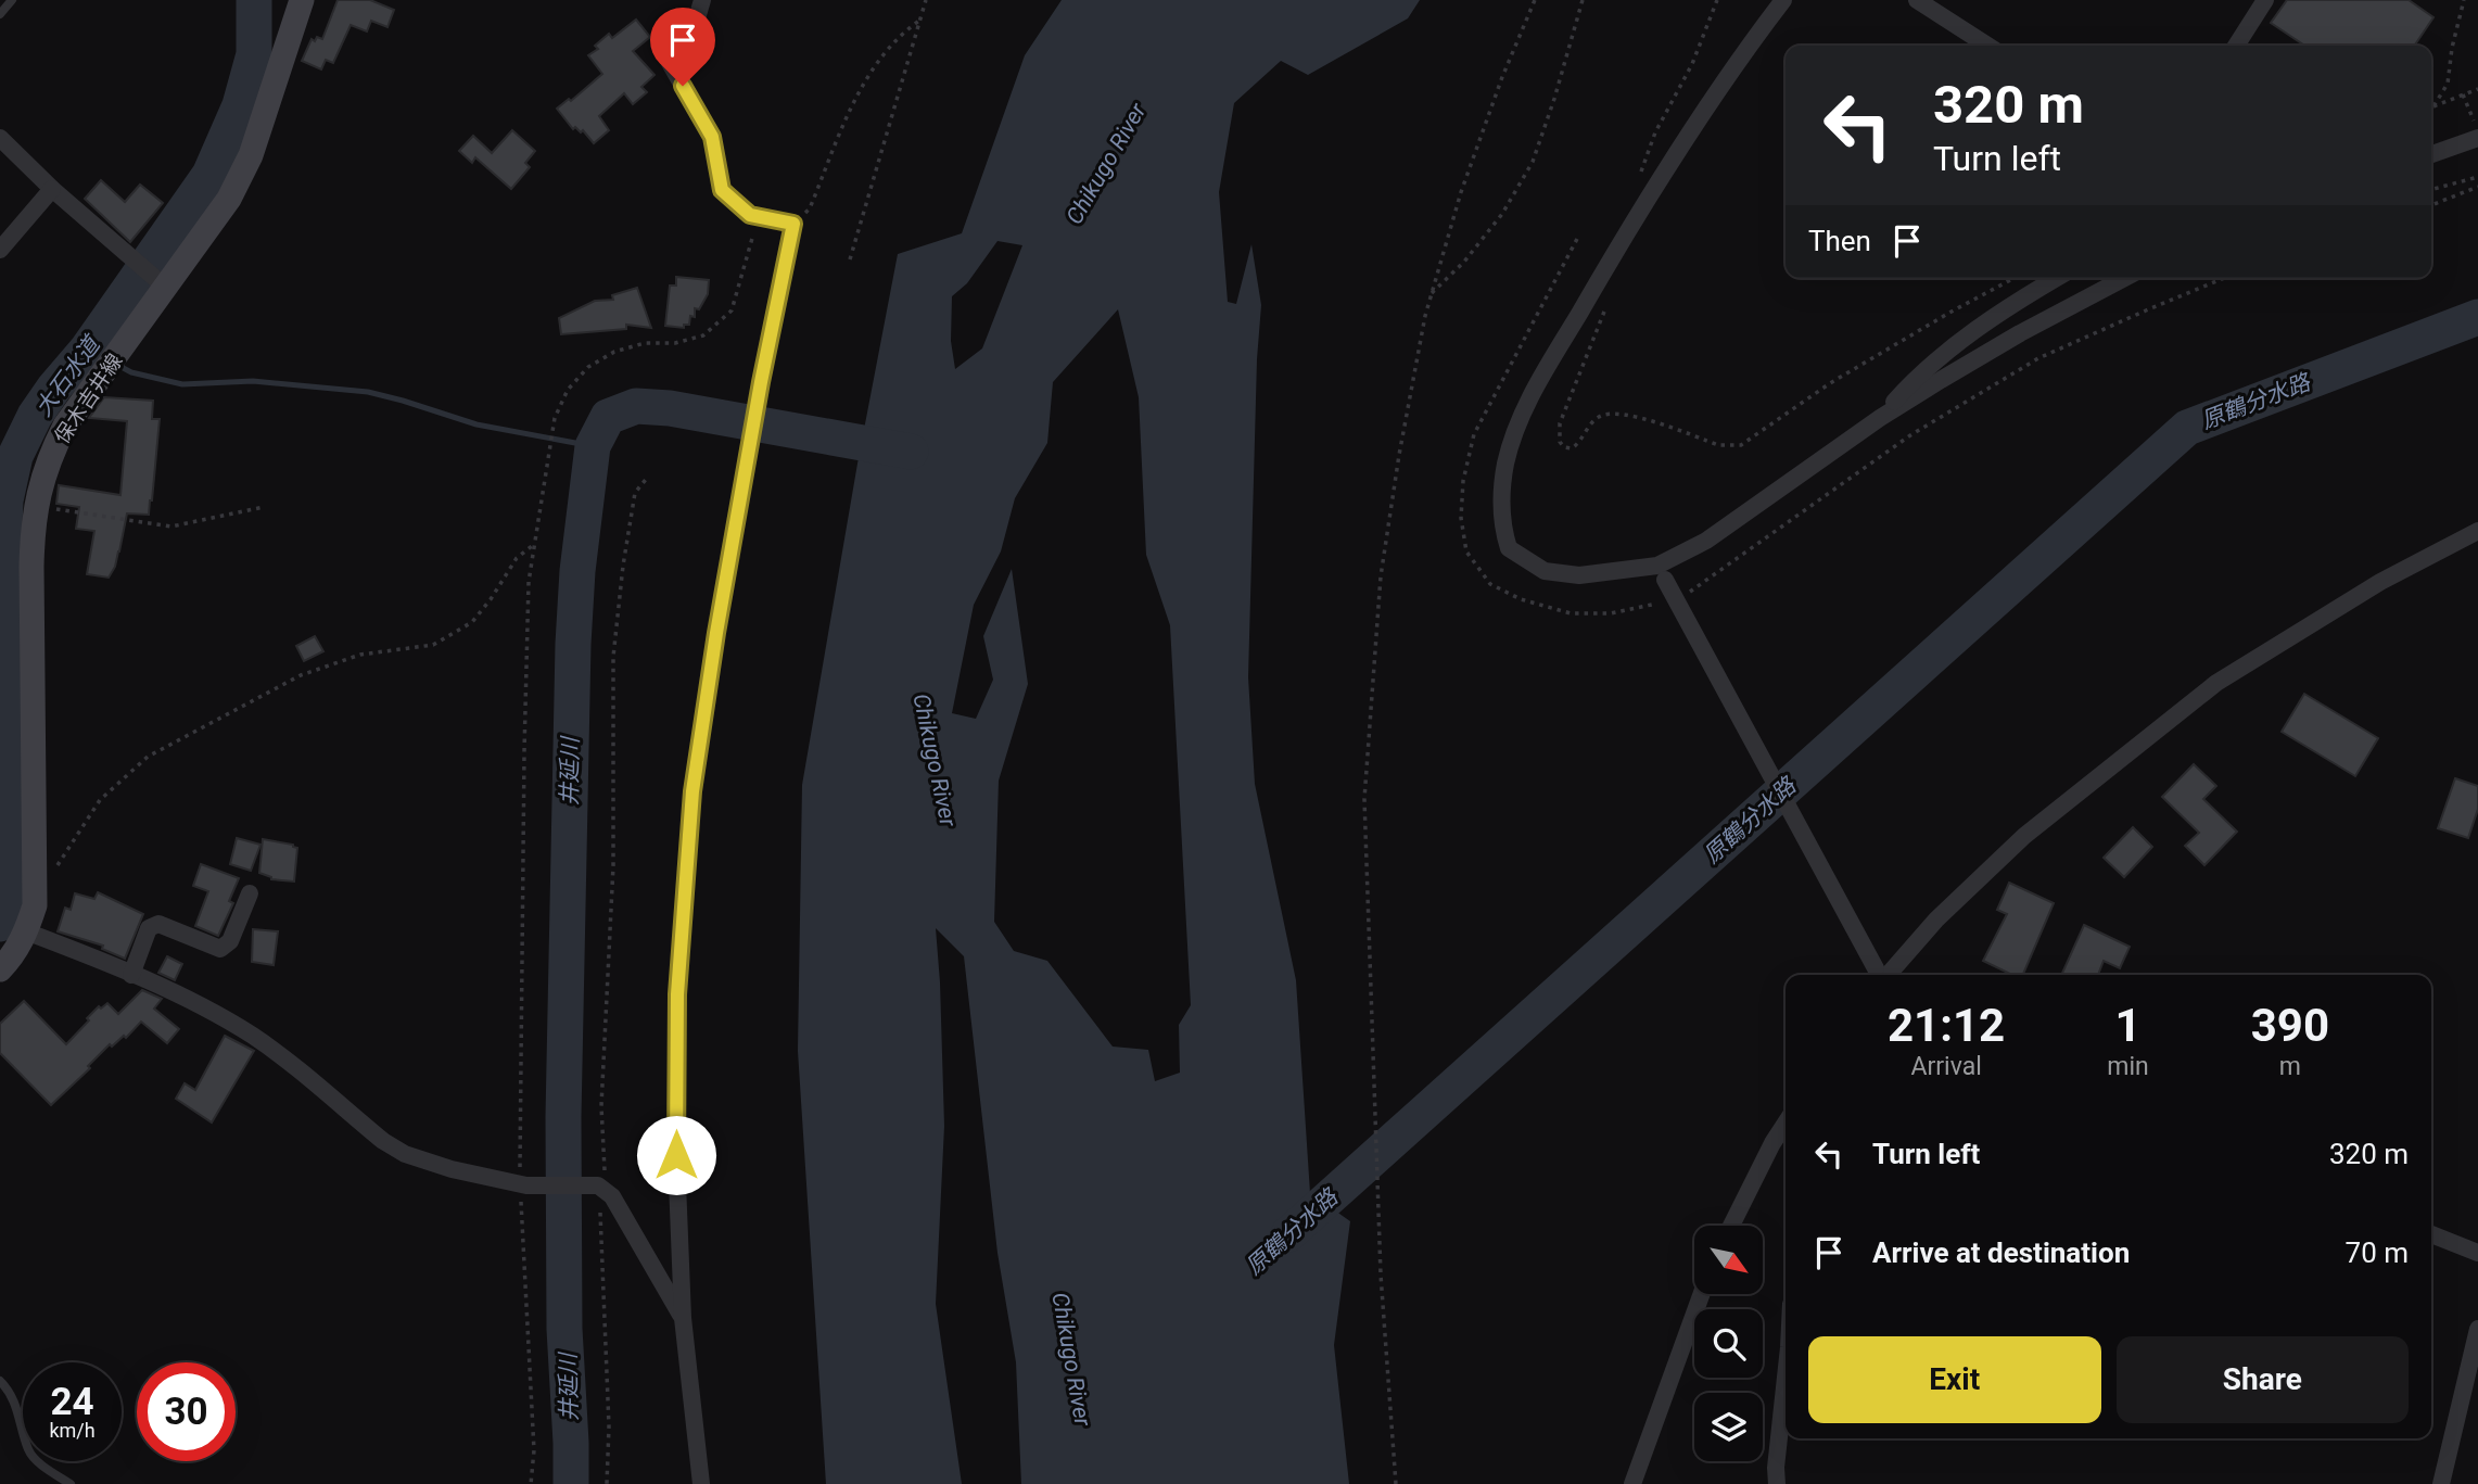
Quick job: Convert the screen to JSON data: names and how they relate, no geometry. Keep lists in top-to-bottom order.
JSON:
{
  "streets": {
    "main road": ["保木吉井線"]
  },
  "water": [
    "Chikugo River",
    "大石水道",
    "原鶴分水路",
    "井延川"
  ],
  "north": "bottom right",
  "page": {
    "turn": ["320 m", "Turn left"],
    "then": "Then",
    "eta": [
      "21:12",
      "Arrival",
      "1",
      "min",
      "390",
      "m"
    ],
    "list": [
      {
        "name": "Turn left",
        "value": "320 m"
      },
      {
        "name": "Arrive at destination",
        "value": "70 m"
      }
    ],
    "buttons": ["Exit", "Share"],
    "speed": "24 km/h",
    "limit": "30"
  }
}
